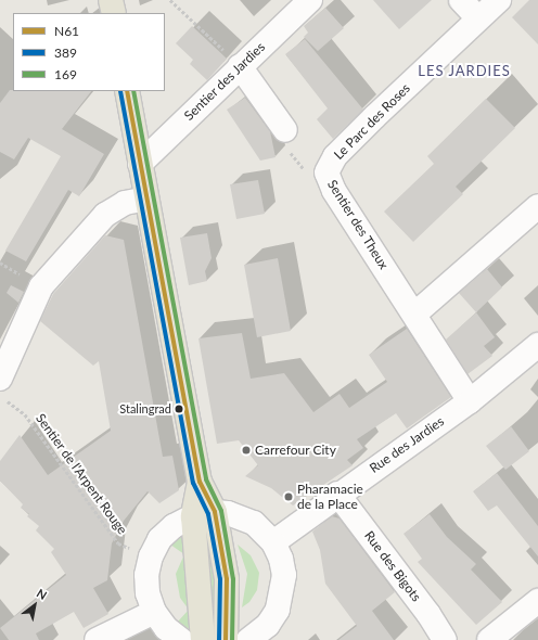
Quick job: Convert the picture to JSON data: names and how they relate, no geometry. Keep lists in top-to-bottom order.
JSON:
{
  "streets": {
    "street": [
      "Sentier des Jardies",
      "Le Parc des Roses",
      "Sentier des Theux",
      "Rue des Jardies",
      "Rue des Bigots"
    ],
    "path": ["Sentier de l'Arpent Rouge"]
  },
  "crossings": [
    ["Le Parc des Roses", "Sentier des Theux"],
    ["Sentier des Theux", "Rue des Jardies"],
    ["Rue des Jardies", "Rue des Bigots"]
  ],
  "districts": ["LES JARDIES"],
  "places": ["Stalingrad", "Carrefour City", "Pharamacie de la Place"],
  "lines": ["transit line N61", "transit line 389", "transit line 169"],
  "legend": ["N61", "389", "169"],
  "north": "top right"
}
